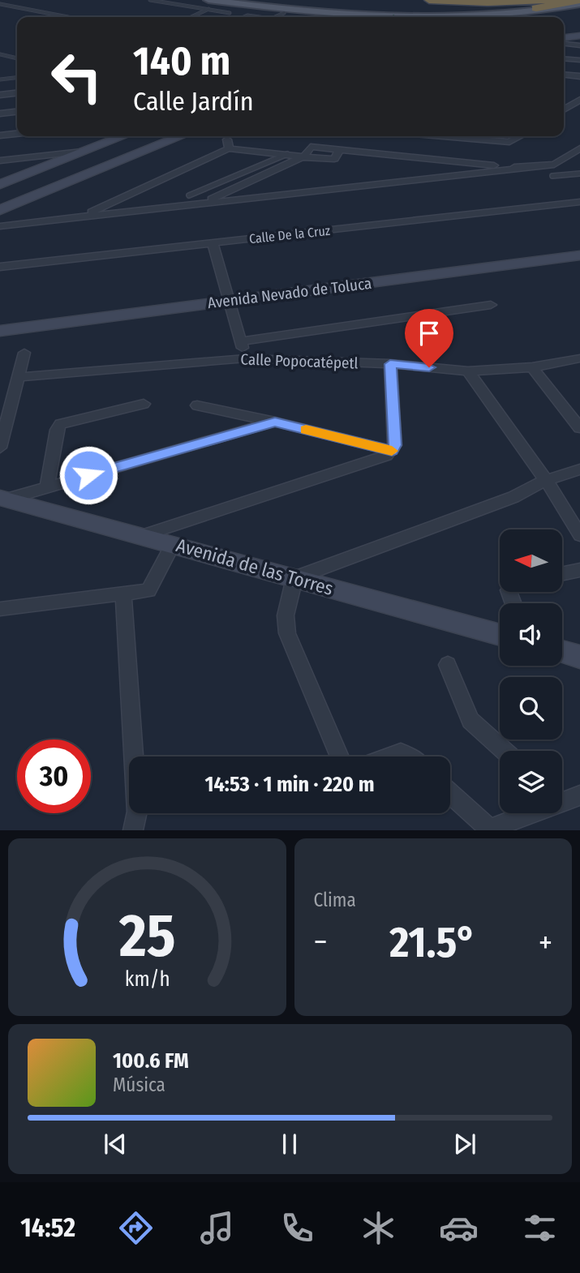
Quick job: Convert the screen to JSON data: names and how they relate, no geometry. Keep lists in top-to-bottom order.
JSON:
{
  "streets": {
    "street": [
      "Calle De la Cruz",
      "Avenida Nevado de Toluca",
      "Calle Popocatépetl",
      "Avenida de las Torres"
    ]
  },
  "north": "left",
  "page": {
    "turn": ["140 m", "Calle Jardín"],
    "limit": "30",
    "trip": "14:53 · 1 min · 220 m",
    "tile": "Clima",
    "heat": ["−", "21.5°", "+"],
    "song": ["100.6 FM", "Música"],
    "tabs": "14:52",
    "gauge": ["25", "km/h"]
  }
}
